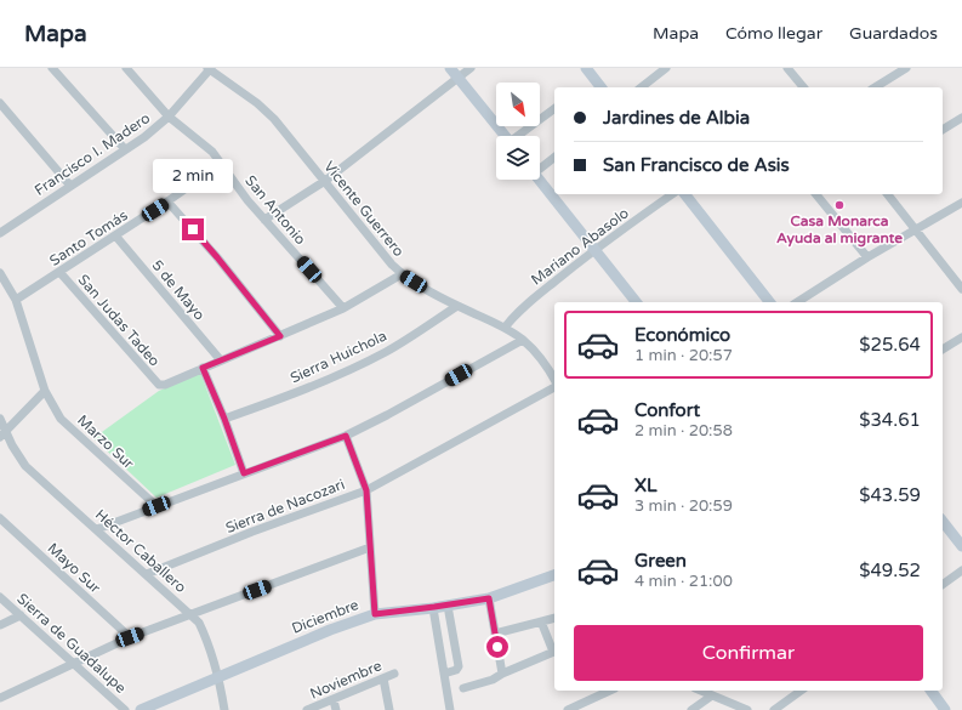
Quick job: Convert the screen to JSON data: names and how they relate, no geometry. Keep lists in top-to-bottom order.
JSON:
{
  "streets": {
    "main road": ["Diciembre"],
    "street": [
      "Francisco I. Madero",
      "Vicente Guerrero",
      "San Antonio",
      "Santo Tomás",
      "Mariano Abasolo",
      "5 de Mayo",
      "San Judas Tadeo",
      "Sierra Huichola",
      "Marzo Sur",
      "Sierra de Nacozari",
      "Héctor Caballero",
      "Mayo Sur",
      "Sierra de Guadalupe",
      "Noviembre"
    ]
  },
  "crossings": [
    ["Francisco I. Madero", "Vicente Guerrero"],
    ["Francisco I. Madero", "San Antonio"],
    ["Vicente Guerrero", "Mariano Abasolo"],
    ["Vicente Guerrero", "Sierra Huichola"],
    ["San Antonio", "Santo Tomás"],
    ["Santo Tomás", "5 de Mayo"],
    ["Santo Tomás", "San Judas Tadeo"],
    ["Santo Tomás", "Marzo Sur"],
    ["Sierra de Nacozari", "Héctor Caballero"],
    ["Héctor Caballero", "Diciembre"]
  ],
  "places": ["Casa Monarca Ayuda al migrante"],
  "north": "bottom right",
  "page": {
    "header": "Mapa",
    "nav": ["Mapa", "Cómo llegar", "Guardados"],
    "banner": ["Jardines de Albia", "San Francisco de Asis"],
    "bubble": "2 min",
    "list": [
      {
        "name": "Económico",
        "note": "1 min · 20:57",
        "value": "$25.64"
      },
      {
        "name": "Confort",
        "note": "2 min · 20:58",
        "value": "$34.61"
      },
      {
        "name": "XL",
        "note": "3 min · 20:59",
        "value": "$43.59"
      },
      {
        "name": "Green",
        "note": "4 min · 21:00",
        "value": "$49.52"
      }
    ],
    "buttons": "Confirmar"
  }
}
